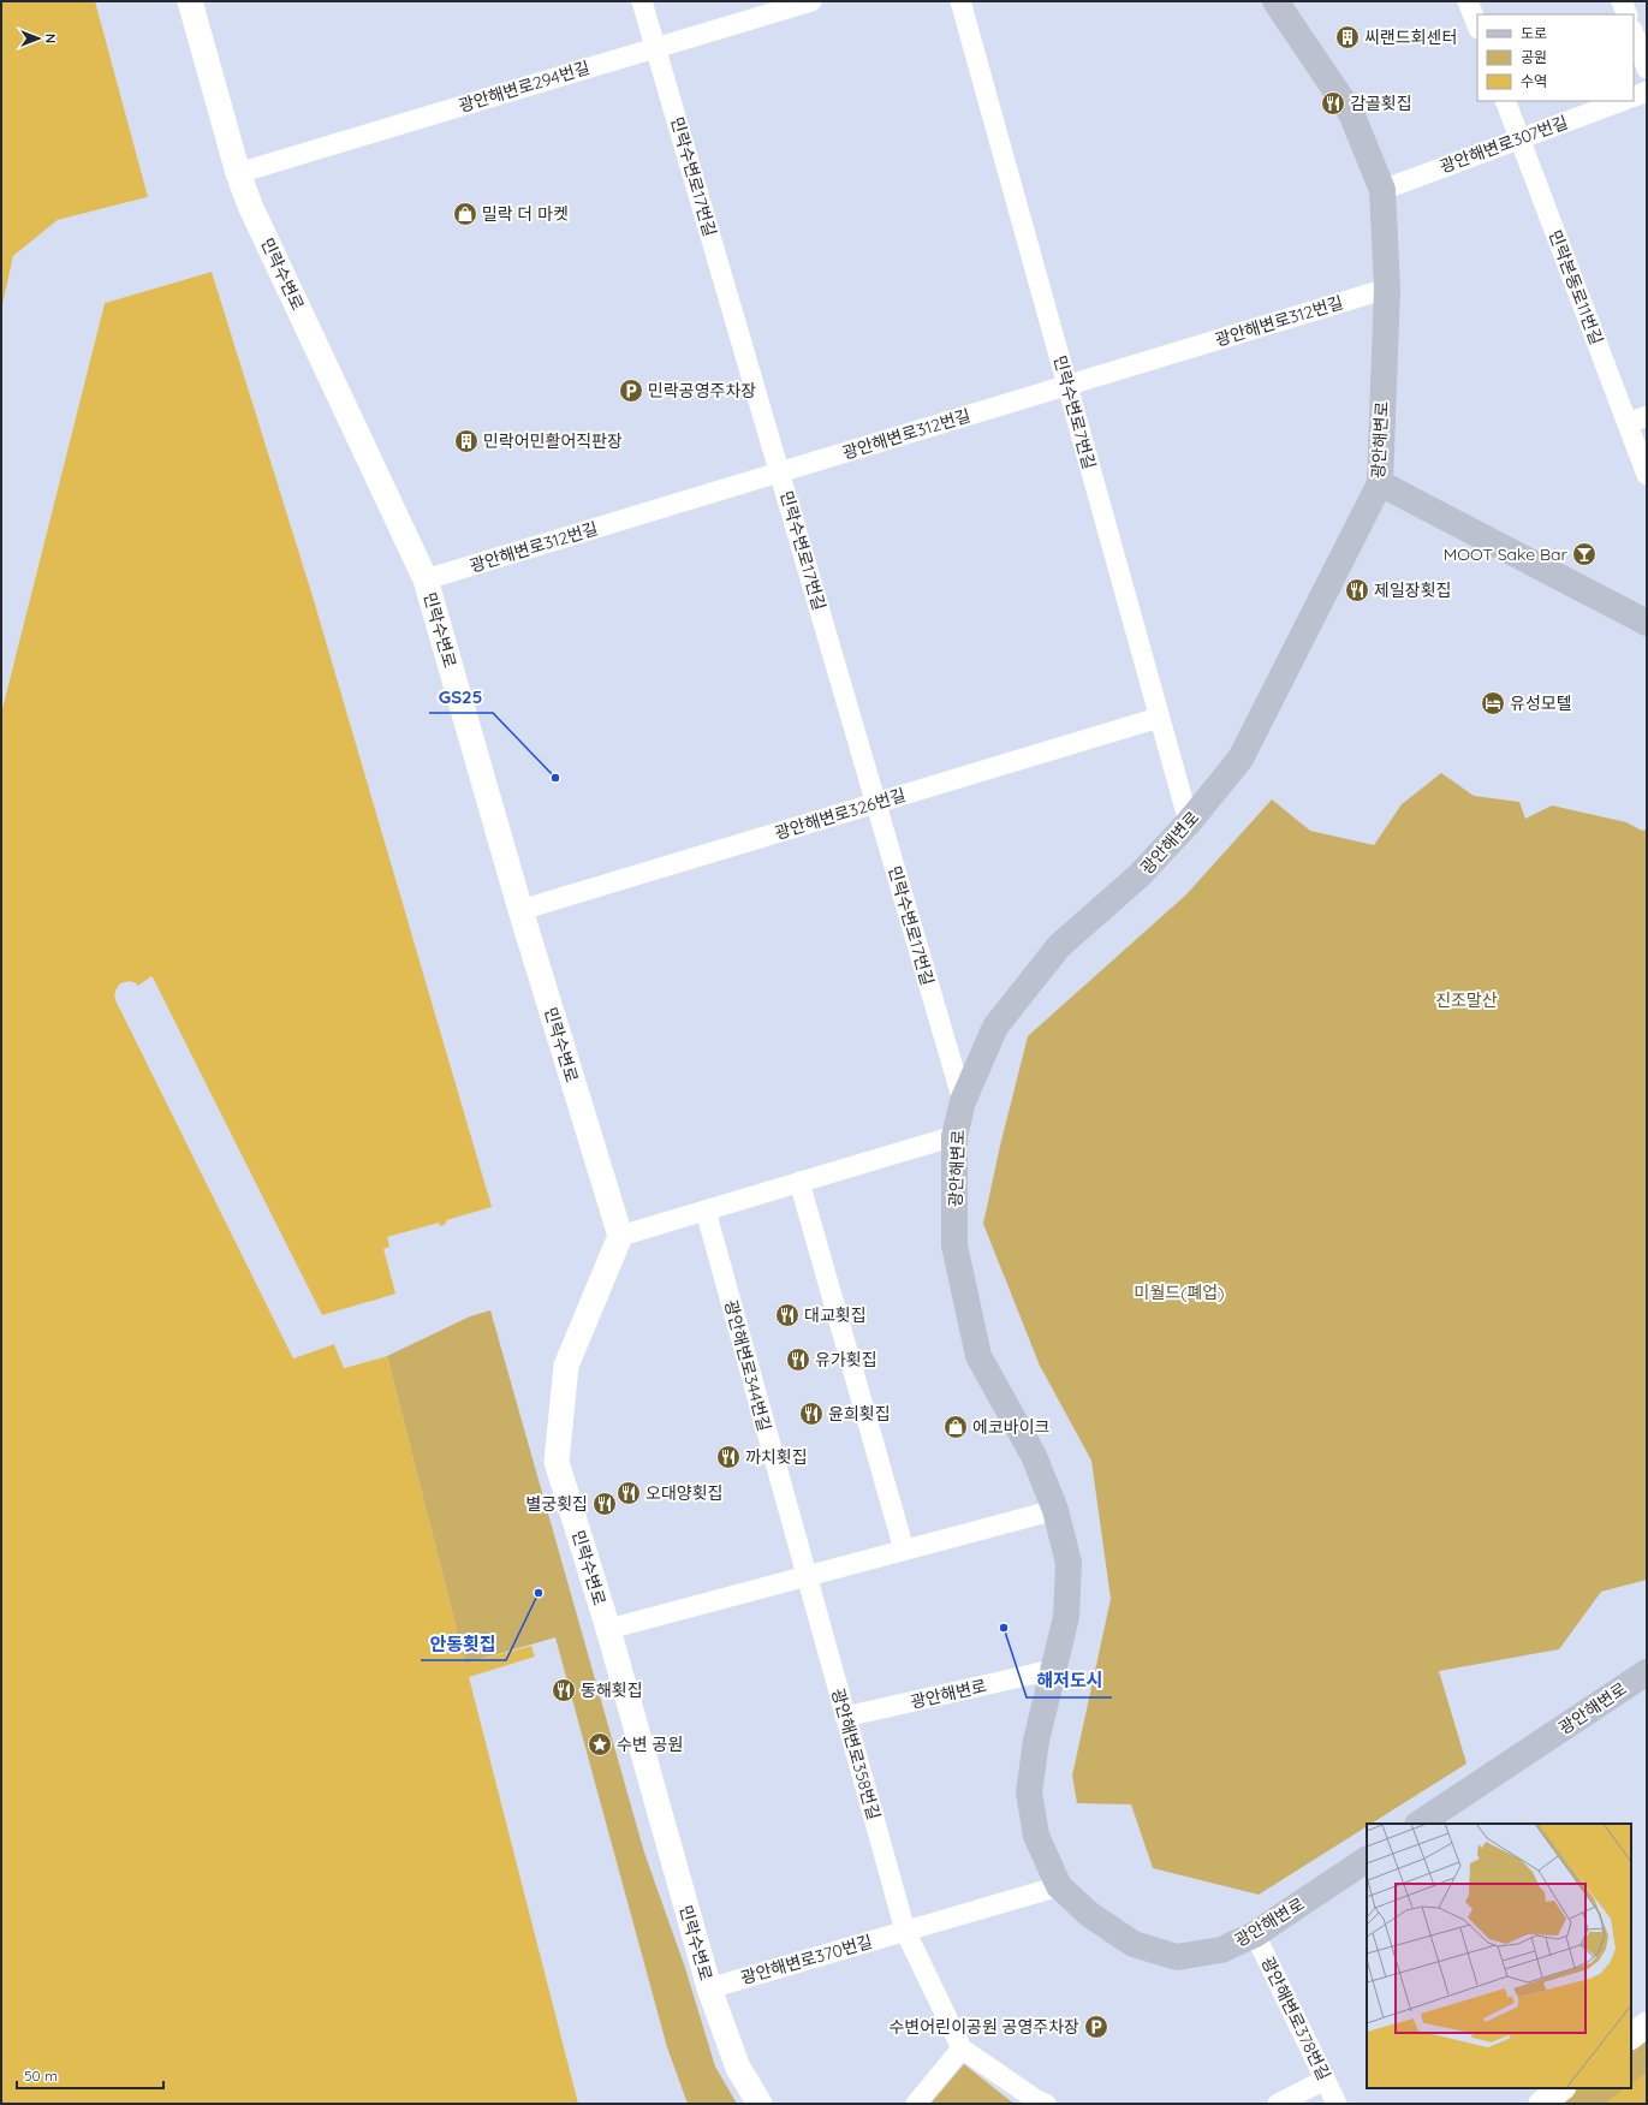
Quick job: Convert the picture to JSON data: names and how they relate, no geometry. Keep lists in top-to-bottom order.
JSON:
{
  "streets": {
    "main road": ["광안해변로"],
    "street": [
      "광안해변로294번길",
      "광안해변로307번길",
      "민락수변로17번길",
      "민락수변로",
      "민락본동로11번길",
      "광안해변로312번길",
      "민락수변로7번길",
      "광안해변로326번길",
      "광안해변로344번길",
      "광안해변로358번길",
      "광안해변로370번길",
      "광안해변로378번길"
    ]
  },
  "crossings": [
    ["광안해변로294번길", "민락수변로17번길"],
    ["광안해변로294번길", "민락수변로"],
    ["광안해변로307번길", "민락본동로11번길"],
    ["광안해변로307번길", "광안해변로"],
    ["민락수변로17번길", "광안해변로312번길"],
    ["민락수변로17번길", "광안해변로"],
    ["민락수변로17번길", "광안해변로326번길"],
    ["민락수변로", "광안해변로312번길"],
    ["민락수변로", "광안해변로326번길"],
    ["민락수변로", "광안해변로370번길"],
    ["광안해변로312번길", "민락수변로7번길"],
    ["광안해변로312번길", "광안해변로"],
    ["민락수변로7번길", "광안해변로"],
    ["민락수변로7번길", "광안해변로326번길"],
    ["광안해변로", "광안해변로358번길"],
    ["광안해변로", "광안해변로370번길"],
    ["광안해변로", "광안해변로378번길"],
    ["광안해변로344번길", "광안해변로358번길"],
    ["광안해변로358번길", "광안해변로370번길"]
  ],
  "parks": ["진조말산", "미월드(폐업)"],
  "places": {
    "building": ["씨랜드회센터", "민락어민활어직판장"],
    "restaurant": [
      "감골횟집",
      "제일장횟집",
      "대교횟집",
      "유가횟집",
      "윤희횟집",
      "까치횟집",
      "오대양횟집",
      "별궁횟집",
      "동해횟집"
    ],
    "shop": ["밀락 더 마켓", "에코바이크"],
    "parking": ["민락공영주차장", "수변어린이공원 공영주차장"],
    "bar": ["MOOT Sake Bar"],
    "hotel": ["유성모텔"],
    "other": ["GS25", "안동횟집", "해저도시"],
    "place": ["수변 공원"]
  },
  "legend": ["도로", "공원", "수역"],
  "scale_bar": "50 m",
  "north": "right"
}
